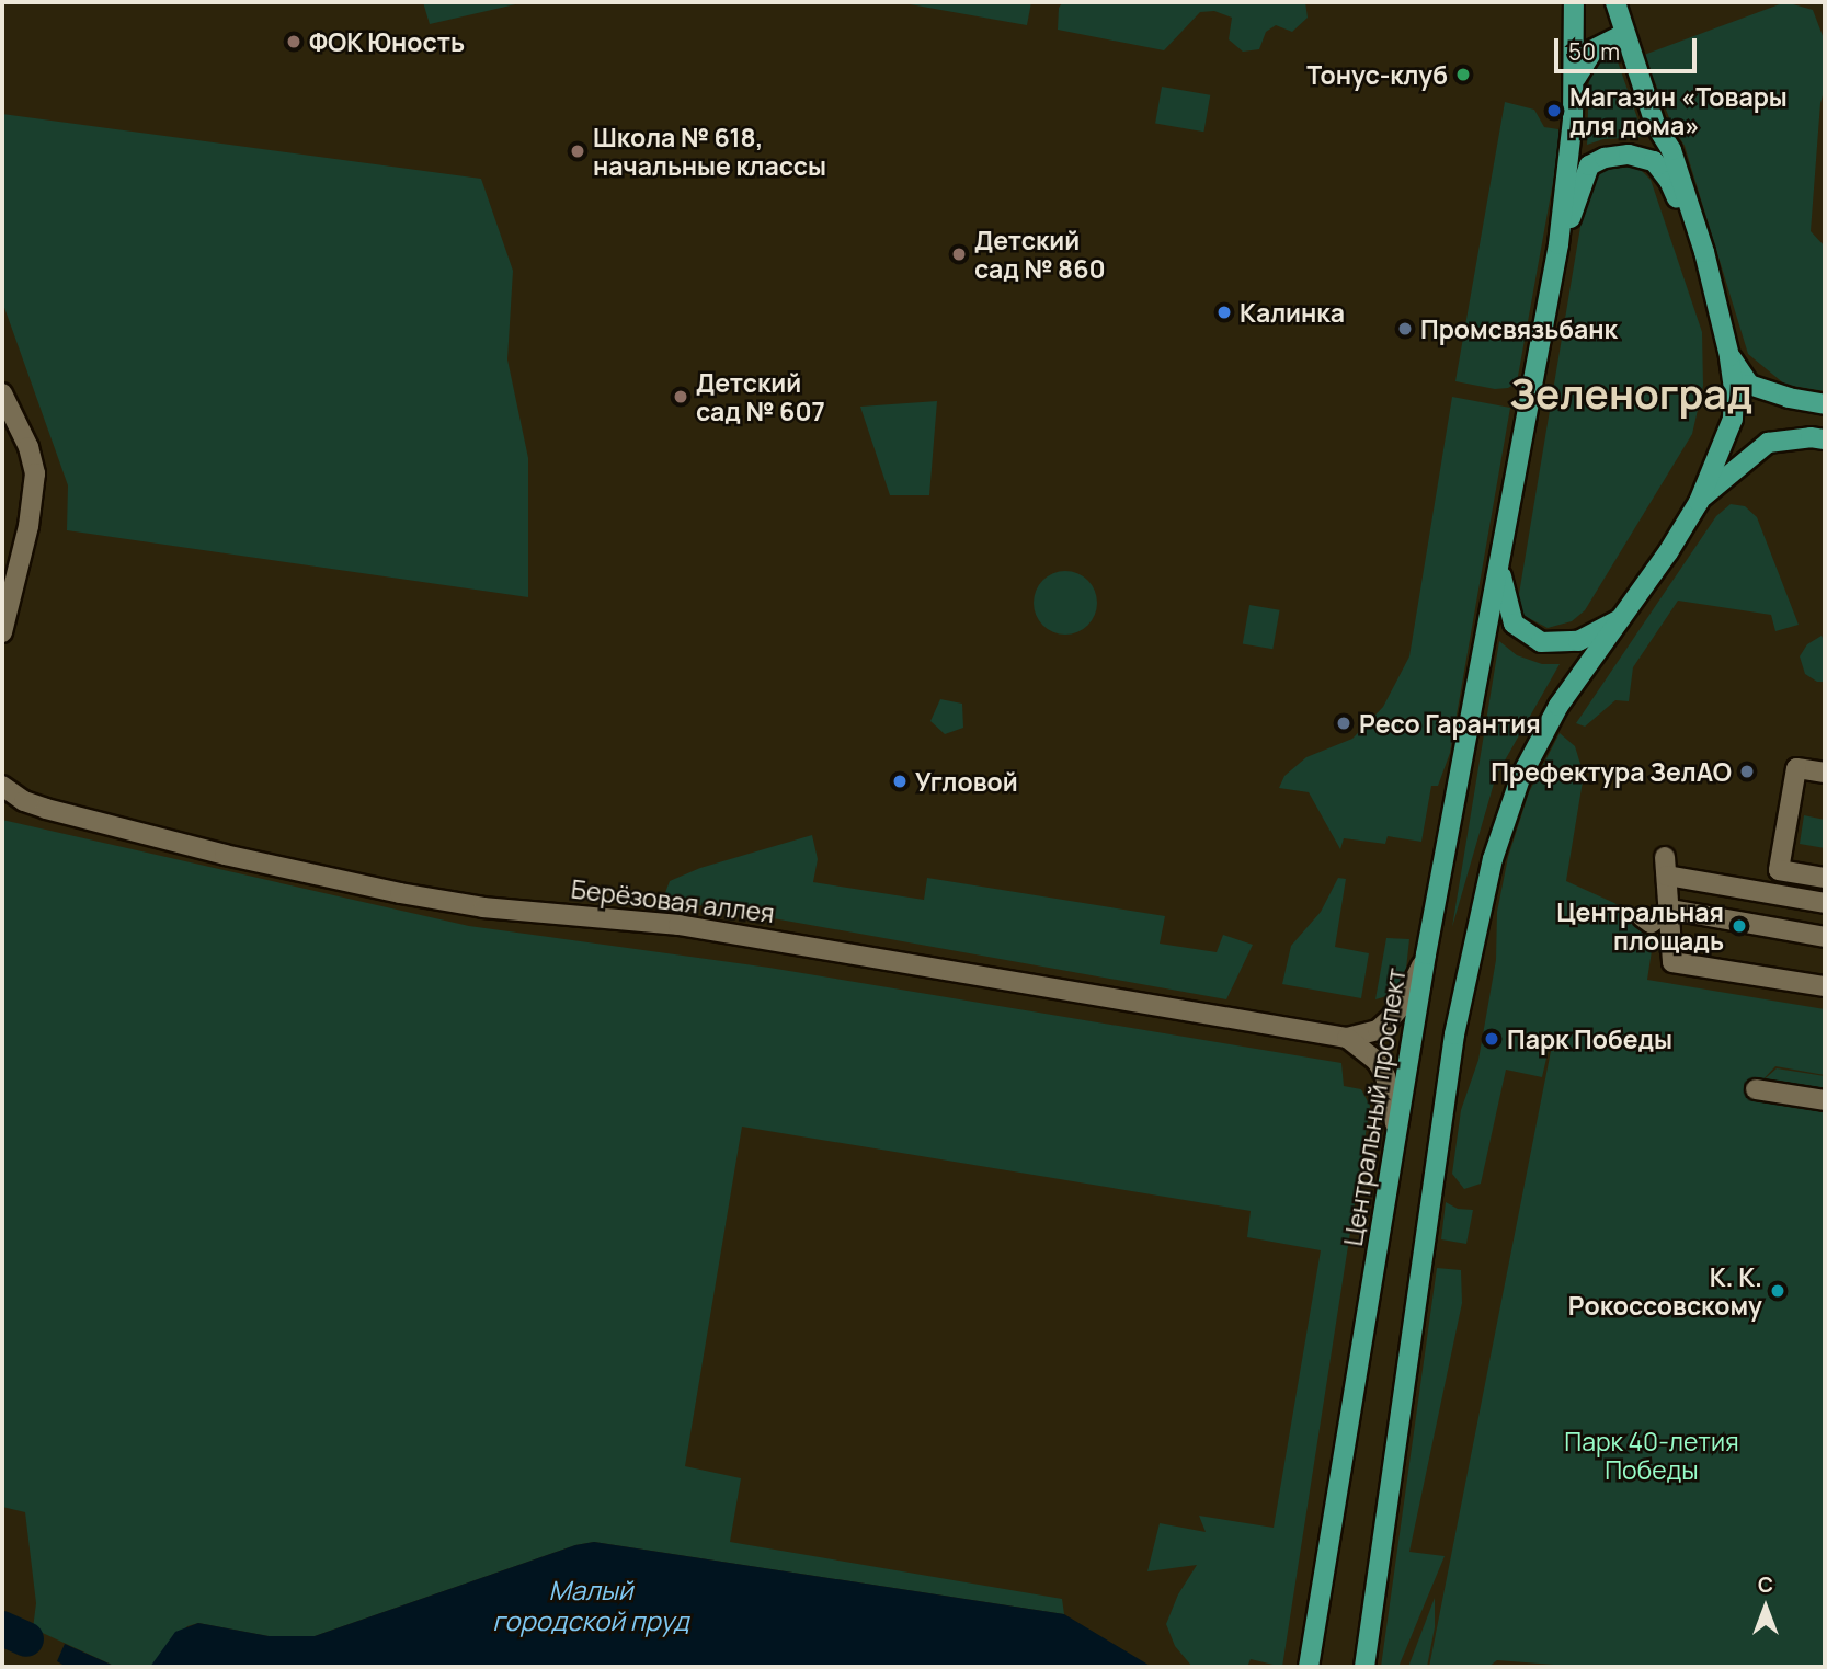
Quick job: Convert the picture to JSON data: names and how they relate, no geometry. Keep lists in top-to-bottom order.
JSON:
{
  "streets": {
    "main road": ["Центральный проспект"],
    "street": ["Берёзовая аллея"]
  },
  "districts": ["Зеленоград"],
  "water": ["Малый городской пруд"],
  "parks": ["Парк 40-летия Победы"],
  "places": [
    "ФОК Юность",
    "Тонус-клуб",
    "Магазин «Товары для дома»",
    "Школа № 618, начальные классы",
    "Детский сад № 860",
    "Калинка",
    "Промсвязьбанк",
    "Детский сад № 607",
    "Ресо Гарантия",
    "Префектура ЗелАО",
    "Угловой",
    "Центральная площадь",
    "Парк Победы",
    "К. К. Рокоссовскому"
  ],
  "scale_bar": "50 m",
  "north": "top"
}
